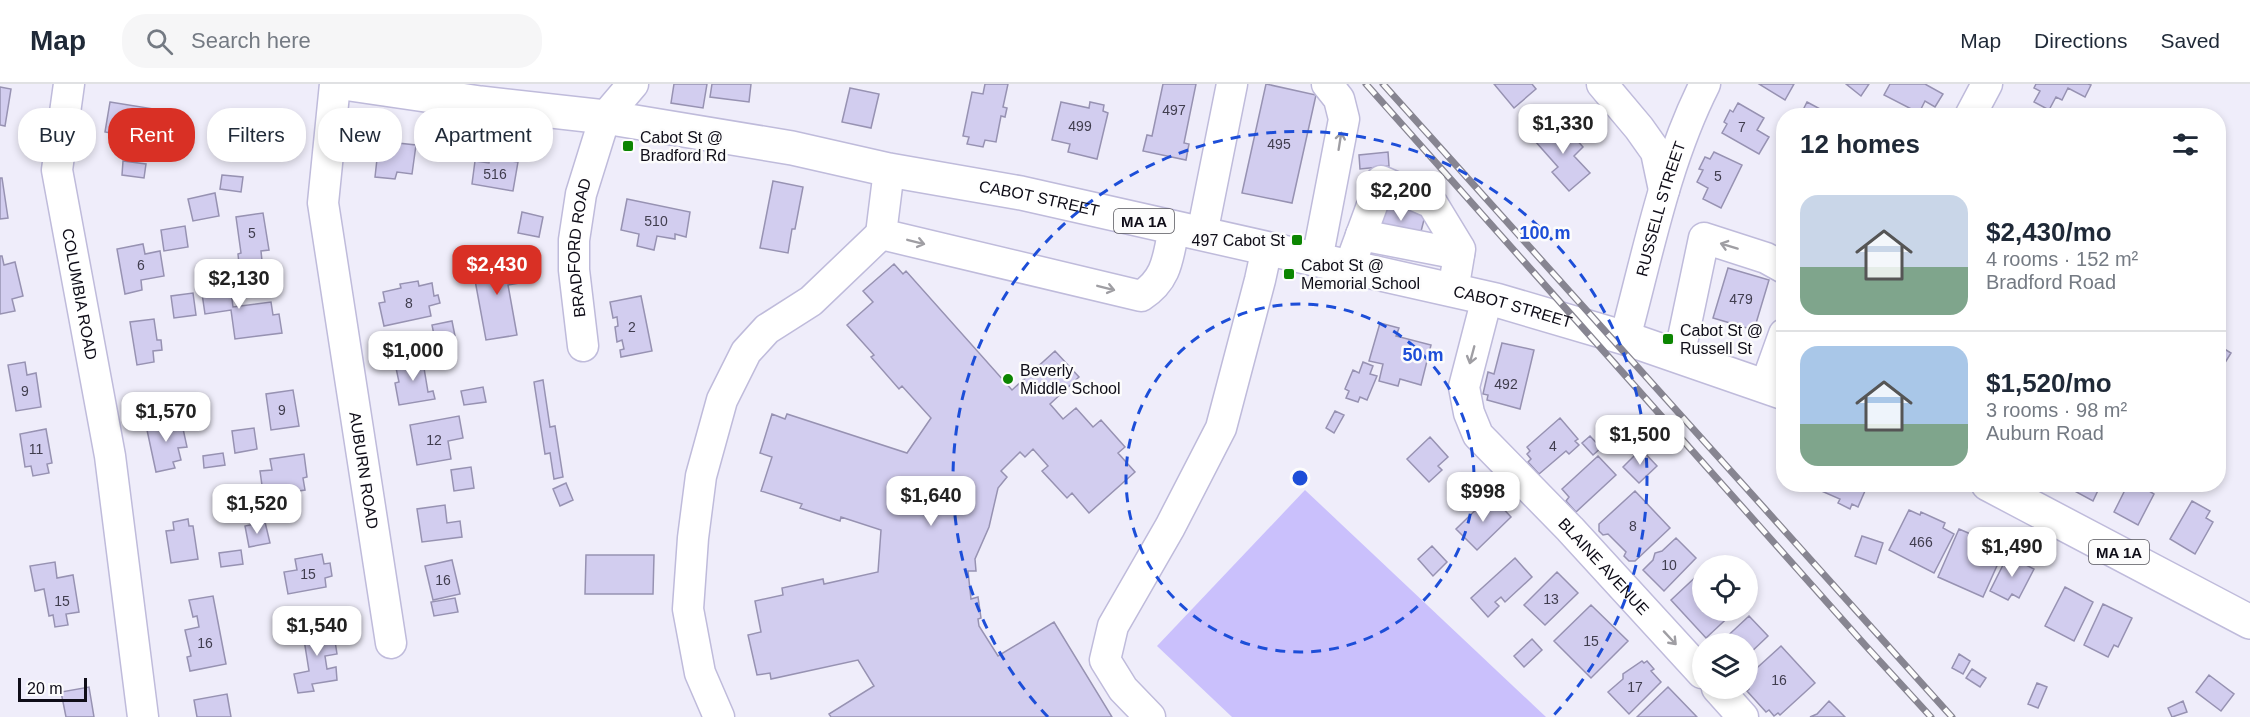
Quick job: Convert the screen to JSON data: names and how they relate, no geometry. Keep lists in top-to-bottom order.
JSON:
{
  "streets": {
    "highway": ["CABOT STREET", "MA 1A"],
    "street": [
      "RUSSELL STREET",
      "BRADFORD ROAD",
      "COLUMBIA ROAD",
      "AUBURN ROAD",
      "BLAINE AVENUE"
    ]
  },
  "crossings": [
    ["CABOT STREET", "RUSSELL STREET"],
    ["CABOT STREET", "BRADFORD ROAD"],
    ["CABOT STREET", "BLAINE AVENUE"]
  ],
  "one_way": ["BLAINE AVENUE"],
  "places": {
    "transit": [
      "Cabot St @ Bradford Rd",
      "497 Cabot St",
      "Cabot St @ Memorial School",
      "Cabot St @ Russell St"
    ],
    "other": ["Beverly Middle School"]
  },
  "house_numbers": [
    "497",
    "499",
    "7",
    "495",
    "516",
    "5",
    "510",
    "5",
    "6",
    "479",
    "8",
    "2",
    "492",
    "9",
    "9",
    "12",
    "4",
    "11",
    "8",
    "466",
    "10",
    "15",
    "16",
    "13",
    "15",
    "15",
    "16",
    "16",
    "17"
  ],
  "scale_bar": "20 m",
  "page": {
    "header": "Map",
    "search": "Search here",
    "nav": ["Map", "Directions", "Saved"],
    "price": [
      "$1,330",
      "$2,200",
      "$2,430",
      "$2,130",
      "$1,000",
      "$1,570",
      "$1,500",
      "$998",
      "$1,640",
      "$1,520",
      "$1,490",
      "$1,540"
    ],
    "chip": [
      "Buy",
      "Rent",
      "Filters",
      "New",
      "Apartment"
    ],
    "heading": "12 homes",
    "list": [
      {
        "name": "$2,430/mo",
        "note": "4 rooms · 152 m² · Bradford Road"
      },
      {
        "name": "$1,520/mo",
        "note": "3 rooms · 98 m² · Auburn Road"
      }
    ],
    "scale": "20 m"
  },
  "rings": ["100 m", "50 m"]
}
